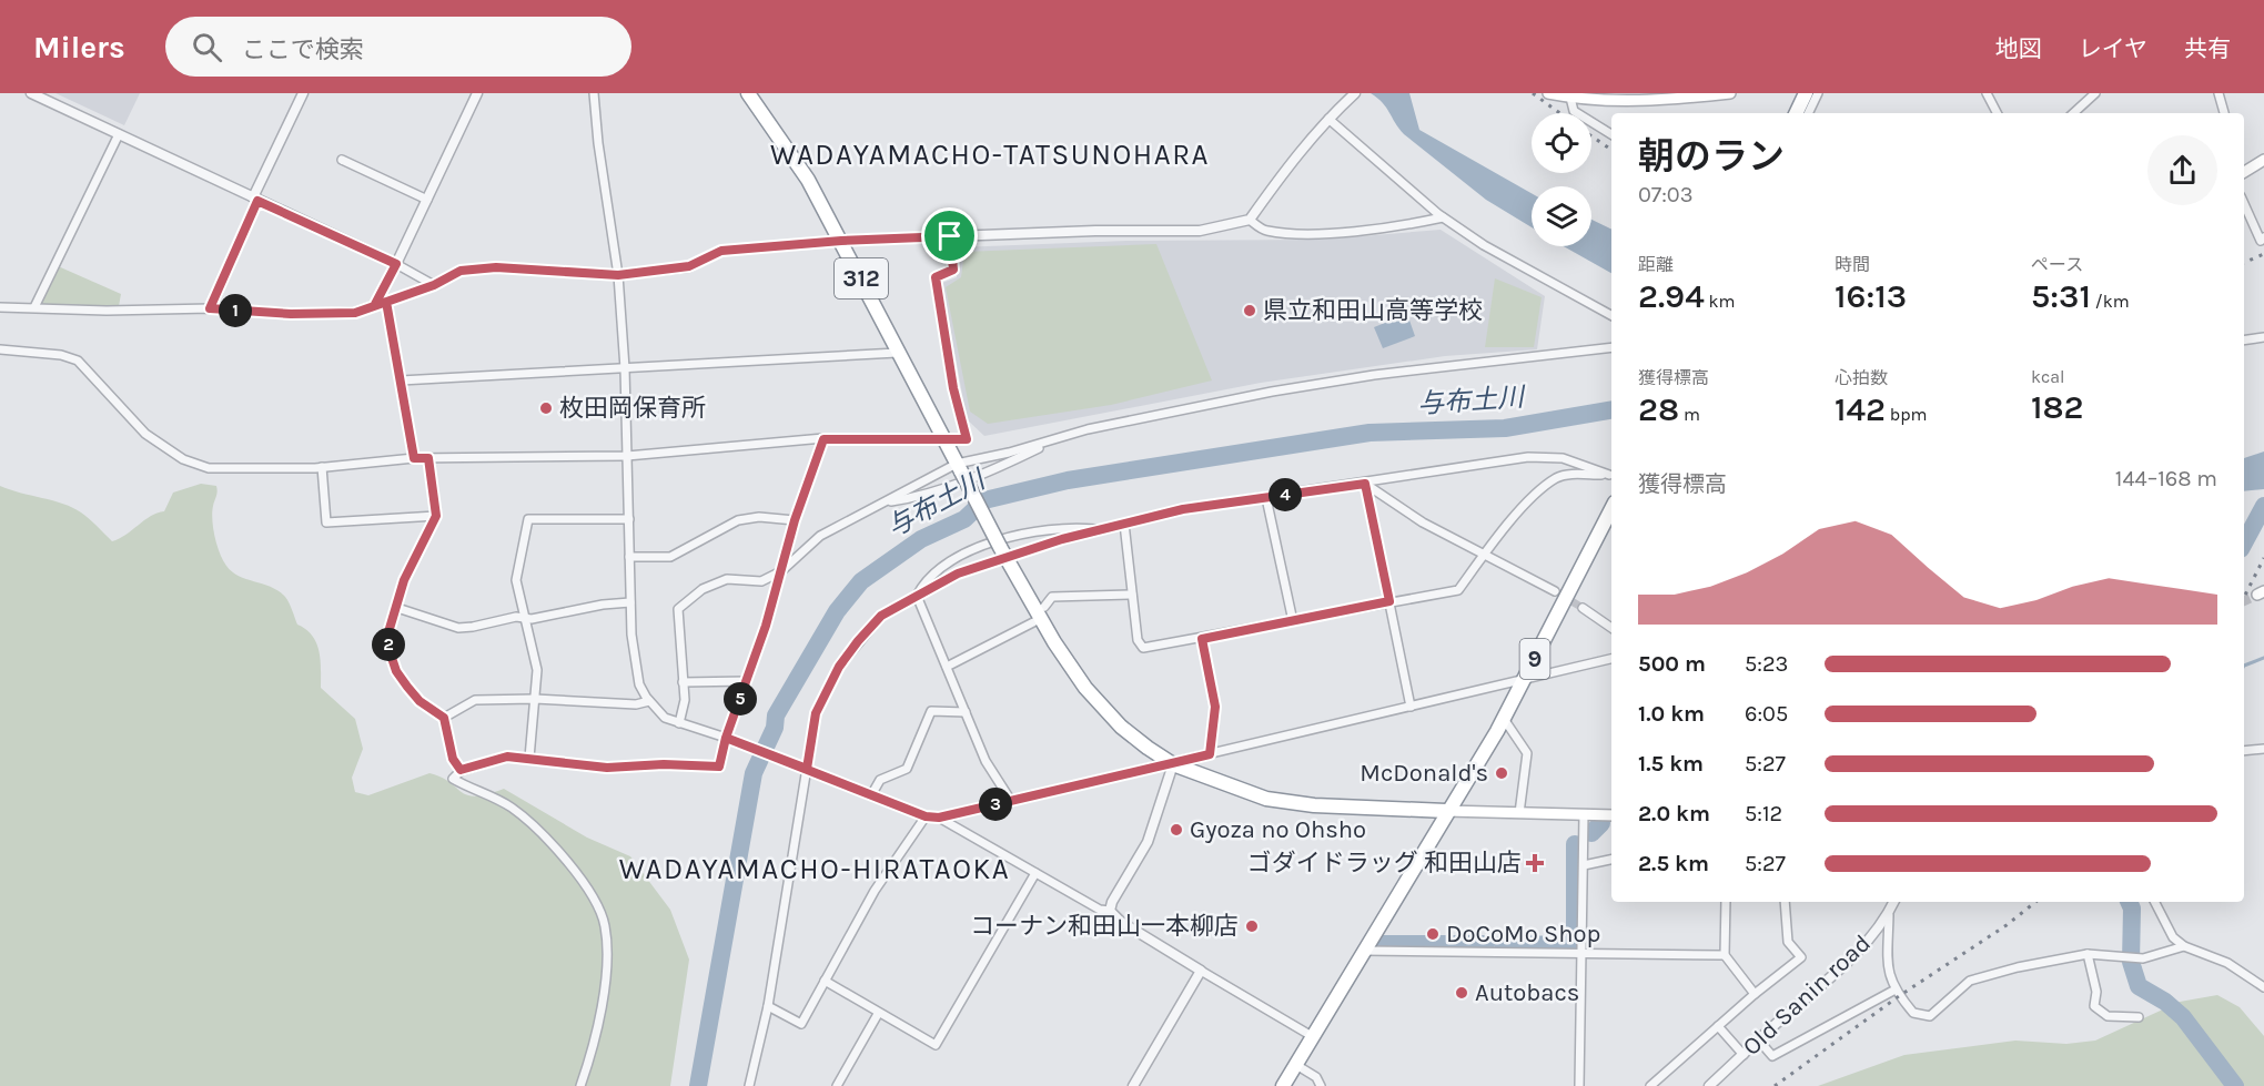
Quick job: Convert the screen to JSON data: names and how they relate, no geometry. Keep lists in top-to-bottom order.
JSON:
{
  "streets": {
    "highway": ["312", "9"],
    "street": ["Old Sanin road"]
  },
  "crossings": [
    ["312", "9"]
  ],
  "districts": ["WADAYAMACHO-TATSUNOHARA", "WADAYAMACHO-HIRATAOKA"],
  "water": ["与布土川"],
  "places": {
    "other": [
      "県立和田山高等学校",
      "枚田岡保育所",
      "McDonald's",
      "Gyoza no Ohsho",
      "コーナン和田山一本柳店",
      "DoCoMo Shop",
      "Autobacs"
    ],
    "health": ["ゴダイドラッグ 和田山店"]
  },
  "page": {
    "header": "Milers",
    "search": "ここで検索",
    "nav": ["地図", "レイヤ", "共有"],
    "heading": ["朝のラン", "07:03"],
    "stats": [
      ["距離", "2.94 km"],
      ["時間", "16:13"],
      ["ペース", "5:31 /km"],
      ["獲得標高", "28 m"],
      ["心拍数", "142 bpm"],
      ["kcal", "182"]
    ],
    "pins": [
      "1",
      "4",
      "2",
      "5",
      "3"
    ],
    "chart": ["獲得標高", "144–168 m"],
    "list": [
      {
        "name": "500 m",
        "note": "5:23"
      },
      {
        "name": "1.0 km",
        "note": "6:05"
      },
      {
        "name": "1.5 km",
        "note": "5:27"
      },
      {
        "name": "2.0 km",
        "note": "5:12"
      },
      {
        "name": "2.5 km",
        "note": "5:27"
      }
    ]
  }
}
